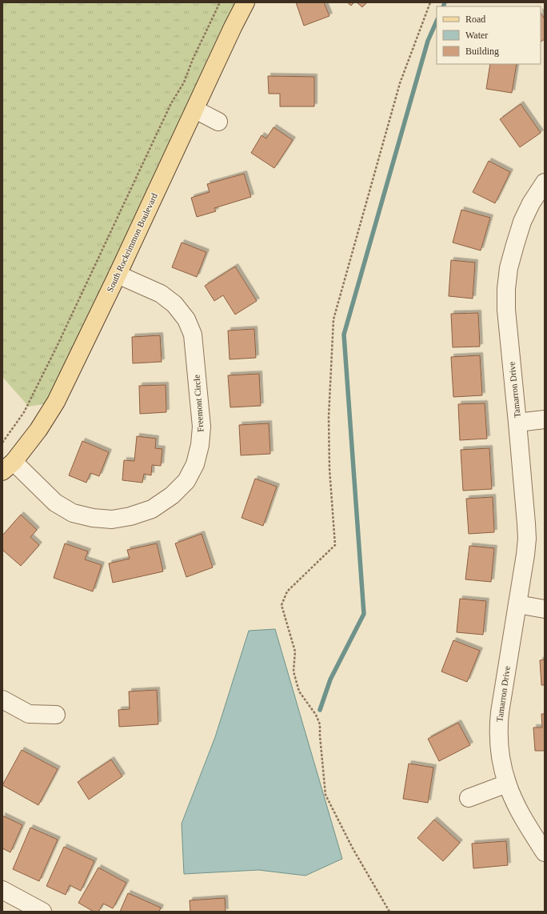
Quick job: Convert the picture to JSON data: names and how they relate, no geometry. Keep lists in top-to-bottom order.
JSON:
{
  "streets": {
    "main road": ["South Rockrimmon Boulevard"],
    "street": ["Tamarron Drive", "Freemont Circle"]
  },
  "crossings": [
    ["South Rockrimmon Boulevard", "Freemont Circle"]
  ],
  "legend": ["Road", "Water", "Building"]
}
